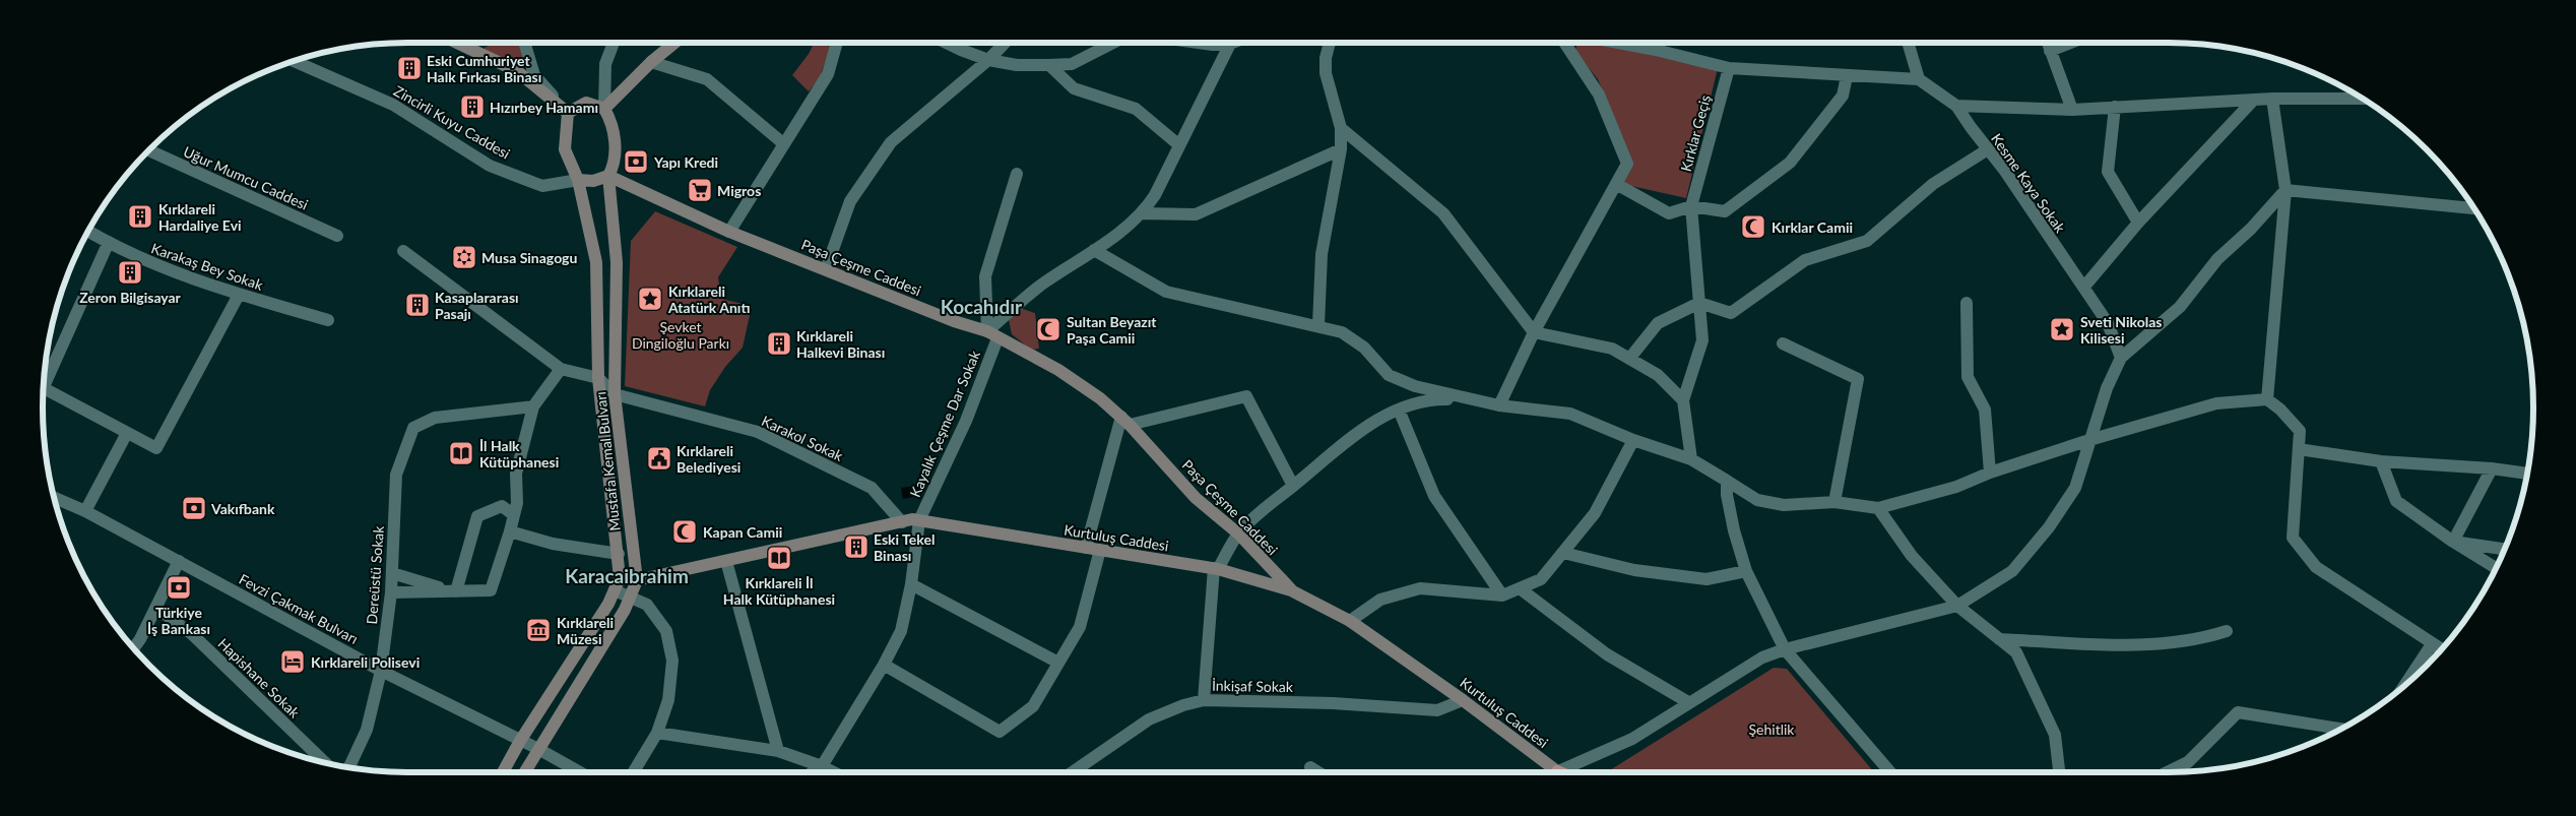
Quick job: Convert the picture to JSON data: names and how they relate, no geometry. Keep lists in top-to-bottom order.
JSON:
{
  "streets": {
    "main road": [
      "Zincirli Kuyu Caddesi",
      "Paşa Çeşme Caddesi",
      "Mustafa Kemal Bulvarı",
      "Kurtuluş Caddesi"
    ],
    "street": [
      "Kırklar Geçiş",
      "Uğur Mumcu Caddesi",
      "Kesme Kaya Sokak",
      "Karakaş Bey Sokak",
      "Kayalık Çeşme Dar Sokak",
      "Karakol Sokak",
      "Dereüstü Sokak",
      "Fevzi Çakmak Bulvarı",
      "Hapishane Sokak",
      "İnkişaf Sokak"
    ]
  },
  "crossings": [
    ["Zincirli Kuyu Caddesi", "Paşa Çeşme Caddesi"],
    ["Zincirli Kuyu Caddesi", "Mustafa Kemal Bulvarı"],
    ["Paşa Çeşme Caddesi", "Kayalık Çeşme Dar Sokak"],
    ["Paşa Çeşme Caddesi", "Mustafa Kemal Bulvarı"],
    ["Paşa Çeşme Caddesi", "Kurtuluş Caddesi"],
    ["Kayalık Çeşme Dar Sokak", "Kurtuluş Caddesi"],
    ["Karakol Sokak", "Mustafa Kemal Bulvarı"],
    ["Karakol Sokak", "Kurtuluş Caddesi"],
    ["Mustafa Kemal Bulvarı", "Kurtuluş Caddesi"],
    ["Mustafa Kemal Bulvarı", "Fevzi Çakmak Bulvarı"],
    ["Kurtuluş Caddesi", "İnkişaf Sokak"],
    ["Dereüstü Sokak", "Fevzi Çakmak Bulvarı"]
  ],
  "districts": ["Kocahıdır", "Karacaibrahim"],
  "parks": ["Şevket Dingiloğlu Parkı", "Şehitlik"],
  "places": {
    "building": [
      "Eski Cumhuriyet Halk Fırkası Binası",
      "Hızırbey Hamamı",
      "Kırklareli Hardaliye Evi",
      "Zeron Bilgisayar",
      "Kasaplararası Pasajı",
      "Kırklareli Halkevi Binası",
      "Eski Tekel Binası"
    ],
    "bank": ["Yapı Kredi", "Vakıfbank", "Türkiye İş Bankası"],
    "supermarket": ["Migros"],
    "mosque": ["Kırklar Camii", "Sultan Beyazıt Paşa Camii", "Kapan Camii"],
    "synagogue": ["Musa Sinagogu"],
    "place": ["Kırklareli Atatürk Anıtı", "Sveti Nikolas Kilisesi"],
    "library": ["İl Halk Kütüphanesi", "Kırklareli İl Halk Kütüphanesi"],
    "public building": ["Kırklareli Belediyesi"],
    "museum": ["Kırklareli Müzesi"],
    "hotel": ["Kırklareli Polisevi"]
  }
}
